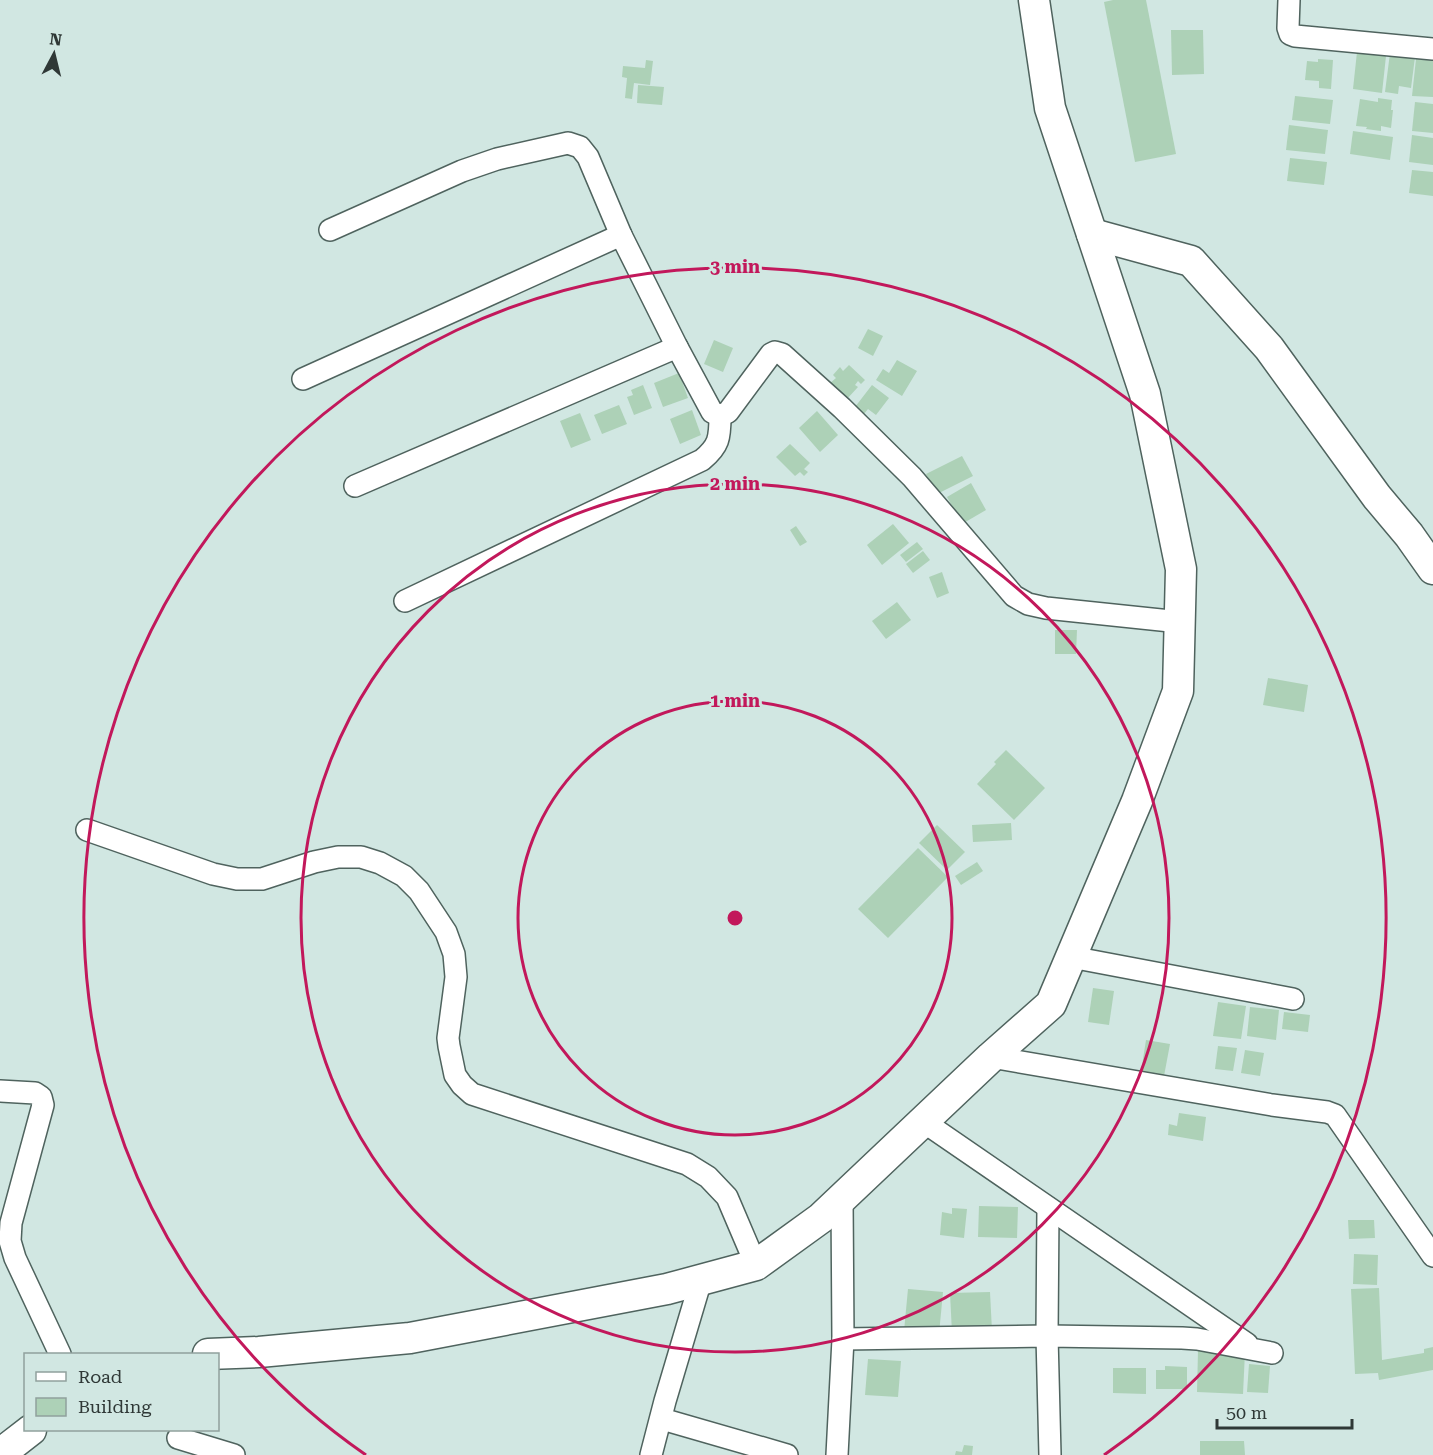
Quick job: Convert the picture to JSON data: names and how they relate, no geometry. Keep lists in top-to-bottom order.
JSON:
{
  "legend": ["Road", "Building"],
  "scale_bar": "50 m",
  "north": "top",
  "rings": ["3 min", "2 min", "1 min"]
}
